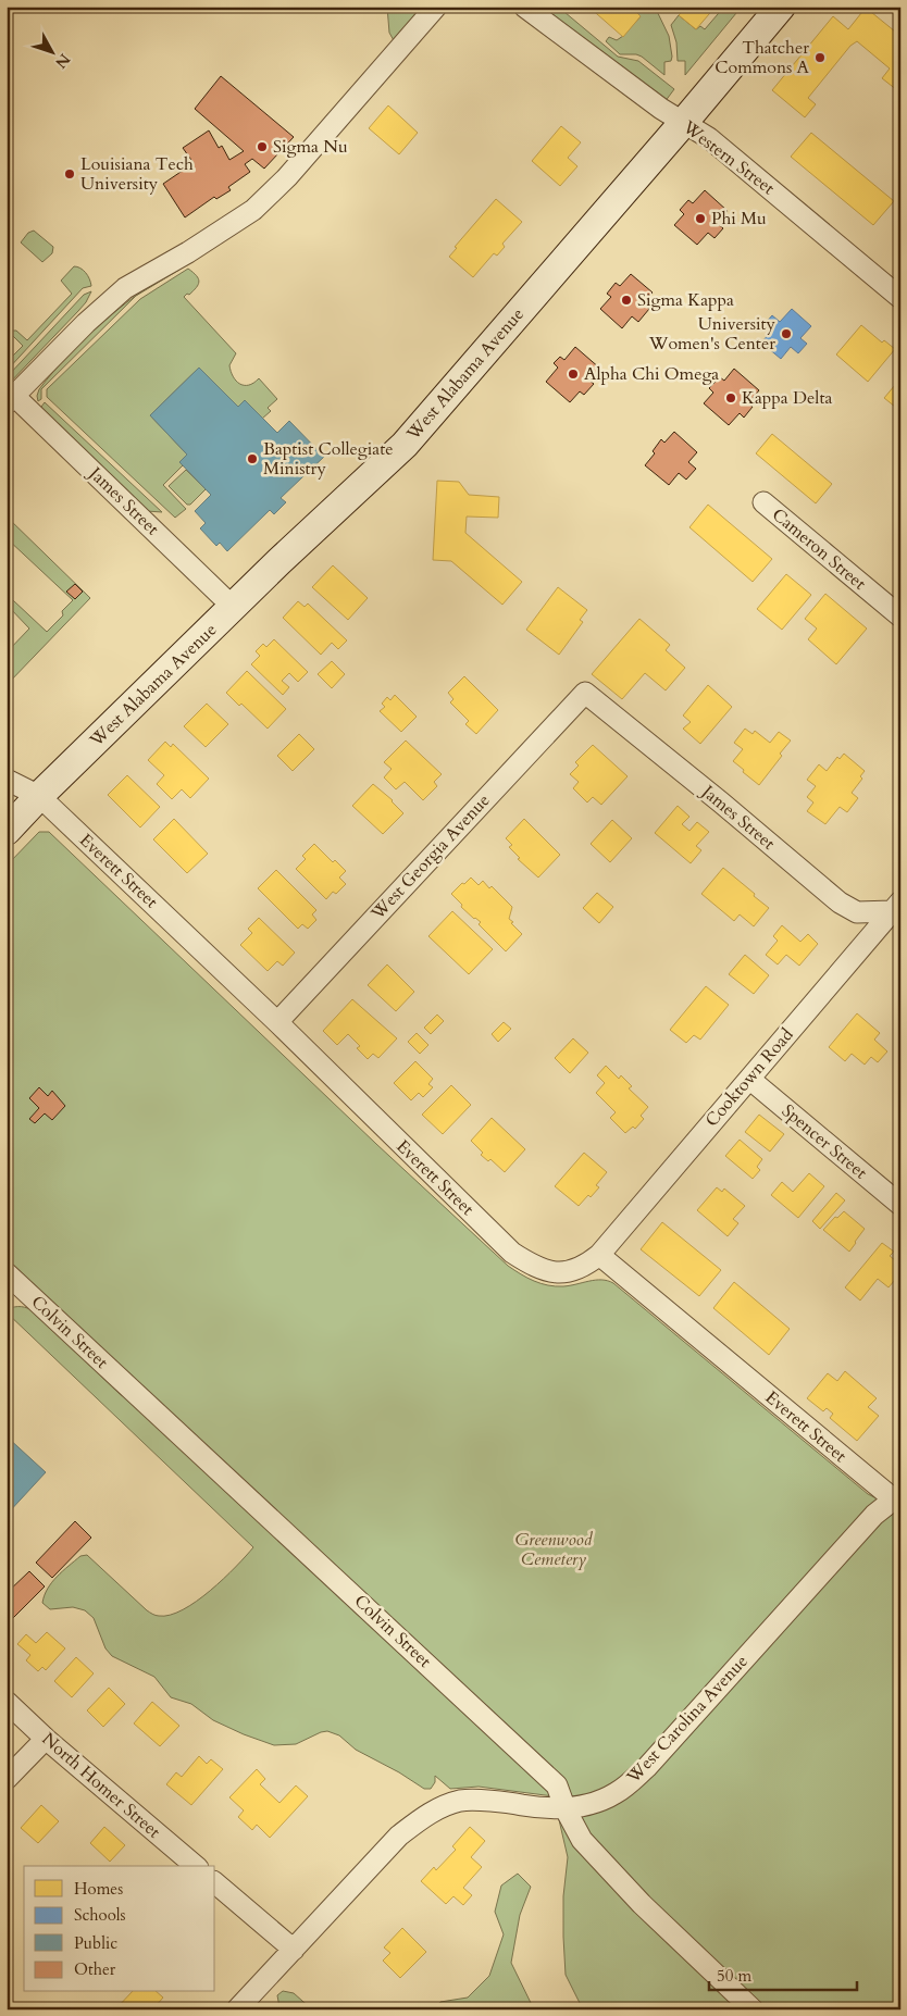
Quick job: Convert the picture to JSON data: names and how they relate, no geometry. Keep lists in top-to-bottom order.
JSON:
{
  "streets": {
    "main road": ["West Alabama Avenue"],
    "street": [
      "Western Street",
      "James Street",
      "Cameron Street",
      "West Georgia Avenue",
      "Everett Street",
      "Cooktown Road",
      "Spencer Street",
      "Colvin Street",
      "West Carolina Avenue",
      "North Homer Street"
    ]
  },
  "crossings": [
    ["Western Street", "West Alabama Avenue"],
    ["West Alabama Avenue", "James Street"],
    ["West Alabama Avenue", "Everett Street"],
    ["James Street", "West Georgia Avenue"],
    ["James Street", "Cooktown Road"],
    ["West Georgia Avenue", "Everett Street"],
    ["Everett Street", "Cooktown Road"],
    ["Everett Street", "West Carolina Avenue"],
    ["Cooktown Road", "Spencer Street"],
    ["Colvin Street", "West Carolina Avenue"]
  ],
  "parks": ["Greenwood Cemetery"],
  "places": [
    "Thatcher Commons A",
    "Sigma Nu",
    "Louisiana Tech University",
    "Phi Mu",
    "Sigma Kappa",
    "University Women's Center",
    "Alpha Chi Omega",
    "Kappa Delta",
    "Baptist Collegiate Ministry"
  ],
  "legend": [
    "Homes",
    "Schools",
    "Public",
    "Other"
  ],
  "scale_bar": "50 m",
  "north": "bottom right"
}
